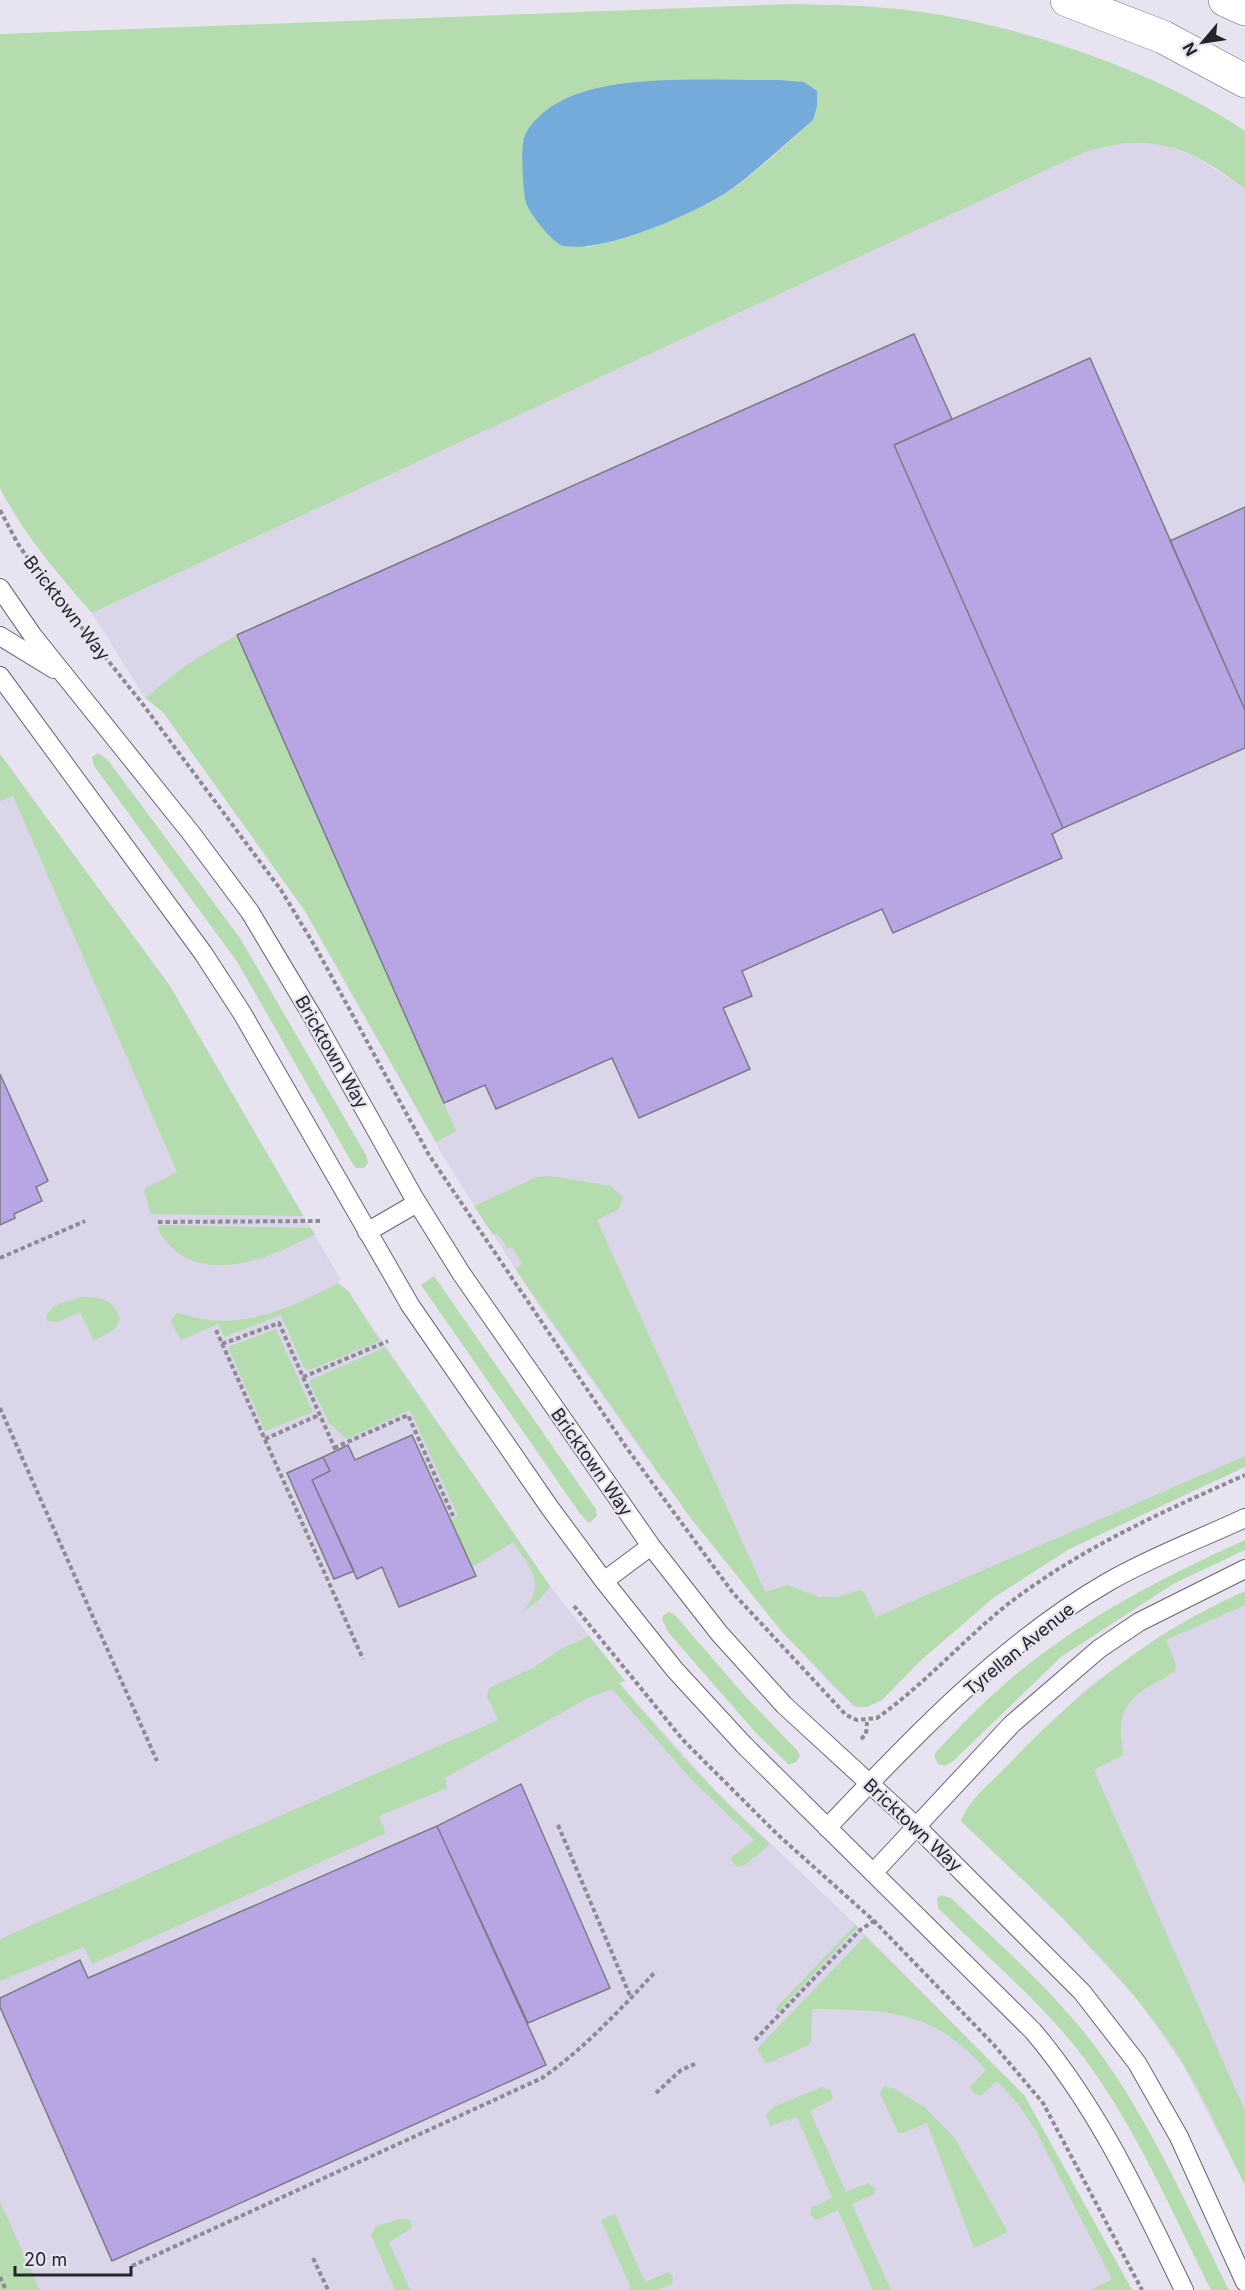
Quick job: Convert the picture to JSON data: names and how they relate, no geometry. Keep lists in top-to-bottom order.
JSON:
{
  "streets": {
    "lane": ["Bricktown Way", "Tyrellan Avenue"]
  },
  "crossings": [
    ["Bricktown Way", "Tyrellan Avenue"]
  ],
  "scale_bar": "20 m",
  "north": "bottom left"
}
